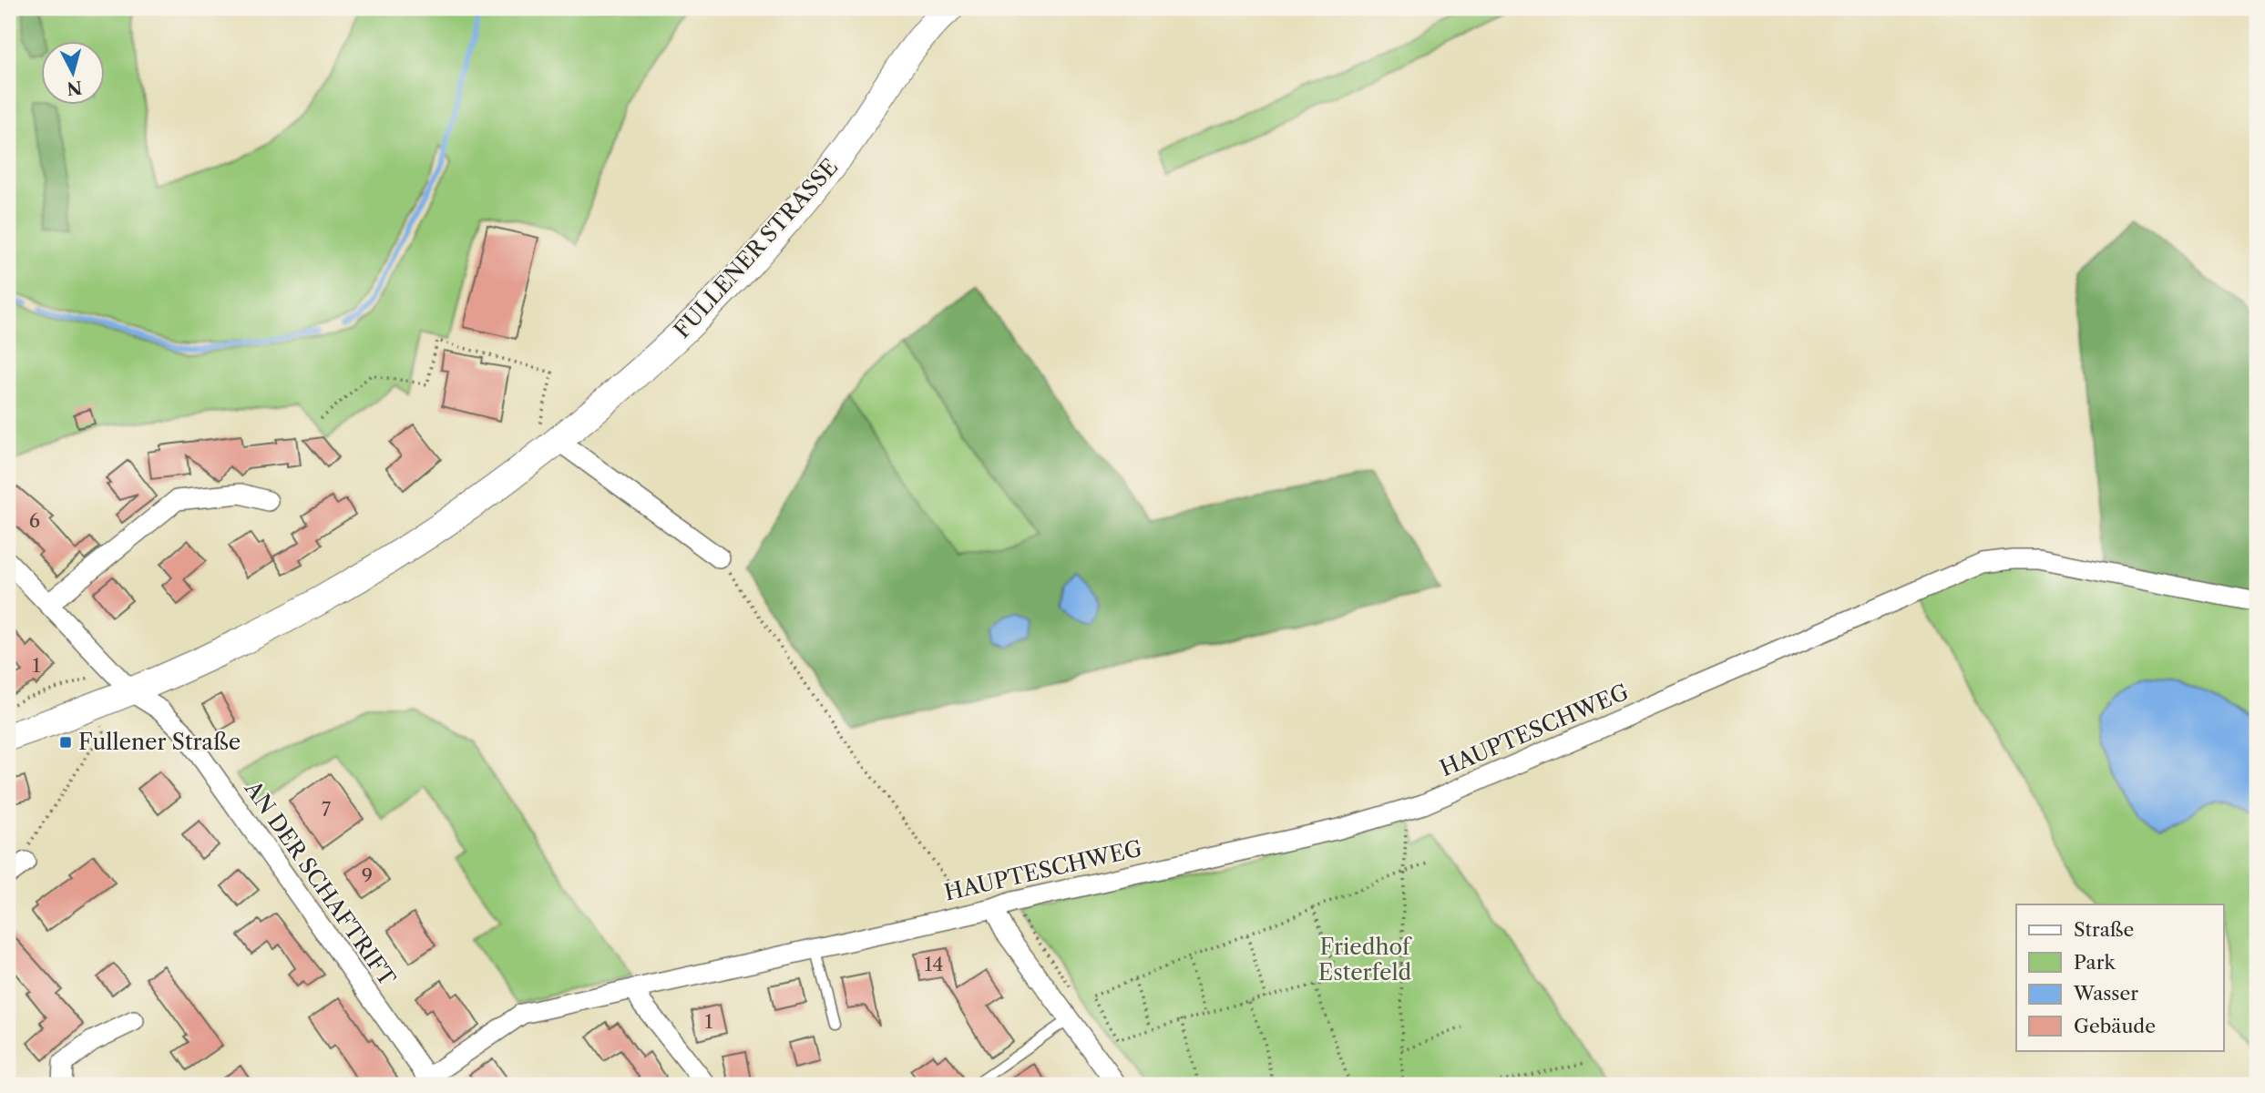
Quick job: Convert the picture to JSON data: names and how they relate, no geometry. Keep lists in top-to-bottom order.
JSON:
{
  "streets": {
    "main road": ["FULLENER STRASSE"],
    "street": ["HAUPTESCHWEG", "AN DER SCHAFTRIFT"]
  },
  "crossings": [
    ["FULLENER STRASSE", "AN DER SCHAFTRIFT"],
    ["HAUPTESCHWEG", "AN DER SCHAFTRIFT"]
  ],
  "parks": ["Friedhof Esterfeld"],
  "places": {
    "transit": ["Fullener Straße"]
  },
  "house_numbers": [
    "6",
    "1",
    "7",
    "9",
    "14",
    "1"
  ],
  "legend": [
    "Straße",
    "Park",
    "Wasser",
    "Gebäude"
  ],
  "north": "bottom"
}
